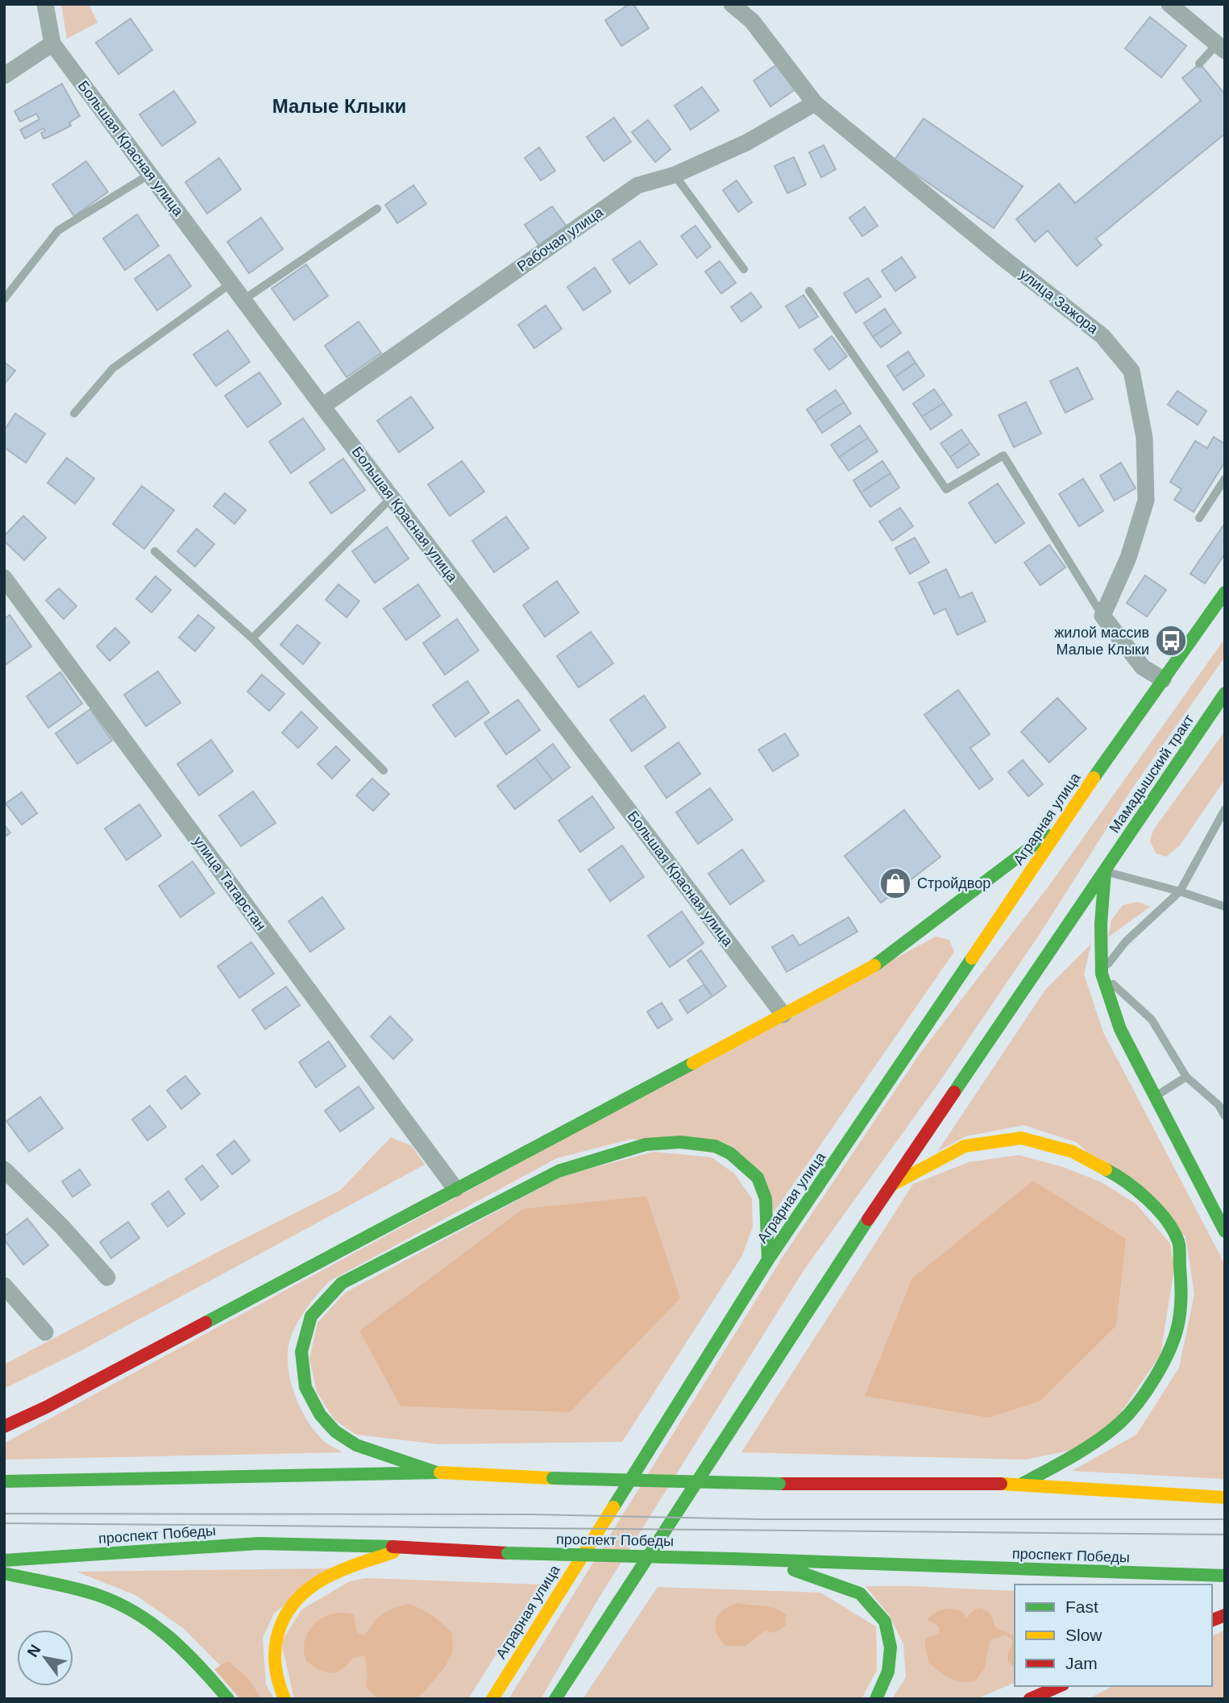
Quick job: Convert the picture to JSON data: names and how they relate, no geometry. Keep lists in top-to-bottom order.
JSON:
{
  "streets": {
    "main road": ["Мамадышский тракт", "Аграрная улица", "проспект Победы"],
    "street": [
      "Большая Красная улица",
      "Рабочая улица",
      "улица Зажора",
      "улица Татарстан"
    ]
  },
  "crossings": [
    ["Большая Красная улица", "Рабочая улица"],
    ["Рабочая улица", "улица Зажора"]
  ],
  "districts": ["Малые Клыки"],
  "places": {
    "bus stop": ["жилой массив Малые Клыки"],
    "shop": ["Стройдвор"]
  },
  "legend": ["Fast", "Slow", "Jam"],
  "north": "top left"
}
